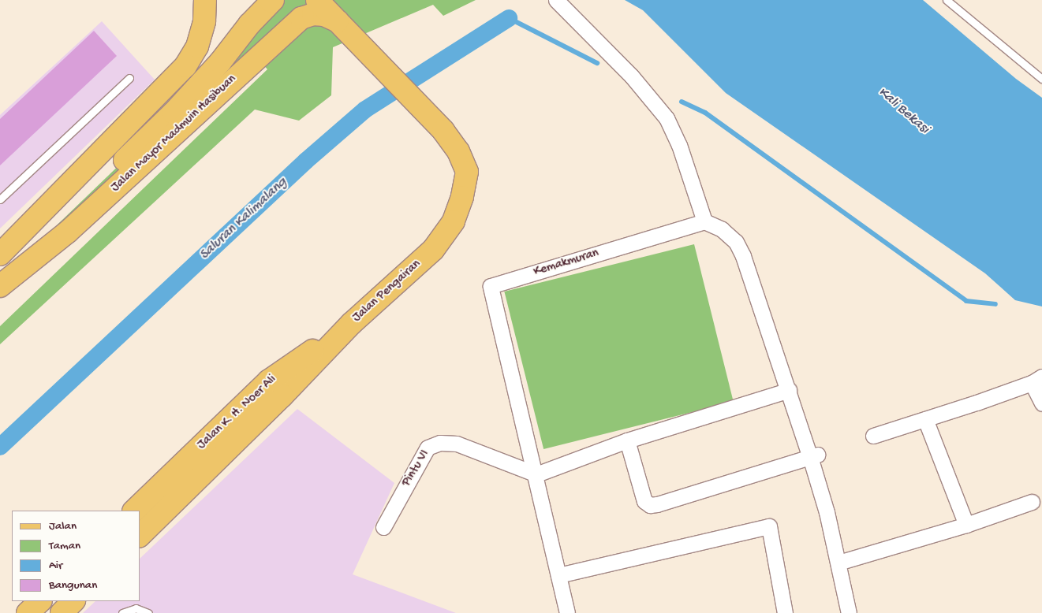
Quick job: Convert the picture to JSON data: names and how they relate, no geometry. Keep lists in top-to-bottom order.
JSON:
{
  "streets": {
    "main road": ["Jalan Mayor Madmuin Hasibuan", "Jalan Pengairan", "Jalan K. H. Noer Ali"],
    "street": ["Kemakmuran", "Pintu VI"]
  },
  "crossings": [
    ["Jalan Mayor Madmuin Hasibuan", "Jalan Pengairan"],
    ["Kemakmuran", "Pintu VI"],
    ["Jalan Pengairan", "Jalan K. H. Noer Ali"]
  ],
  "water": ["Kali Bekasi", "Saluran Kalimalang"],
  "legend": [
    "Jalan",
    "Taman",
    "Air",
    "Bangunan"
  ]
}
